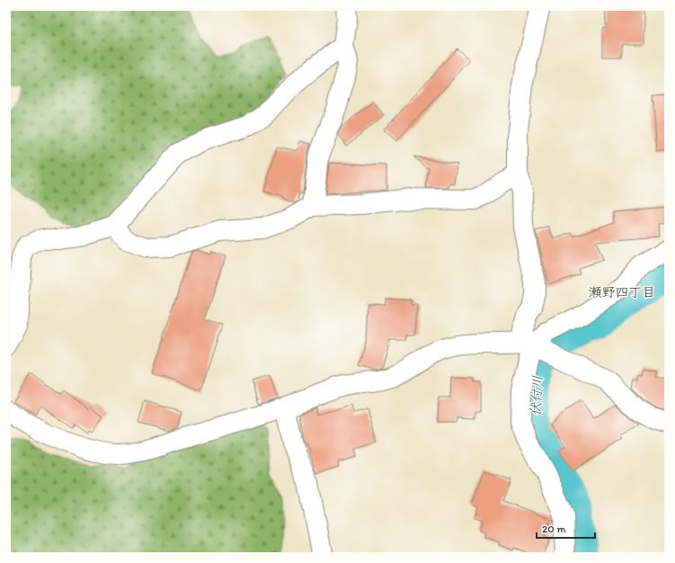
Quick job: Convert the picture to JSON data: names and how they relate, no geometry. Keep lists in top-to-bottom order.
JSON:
{
  "districts": ["瀬野四丁目"],
  "water": ["伏付川"],
  "scale_bar": "20 m"
}
